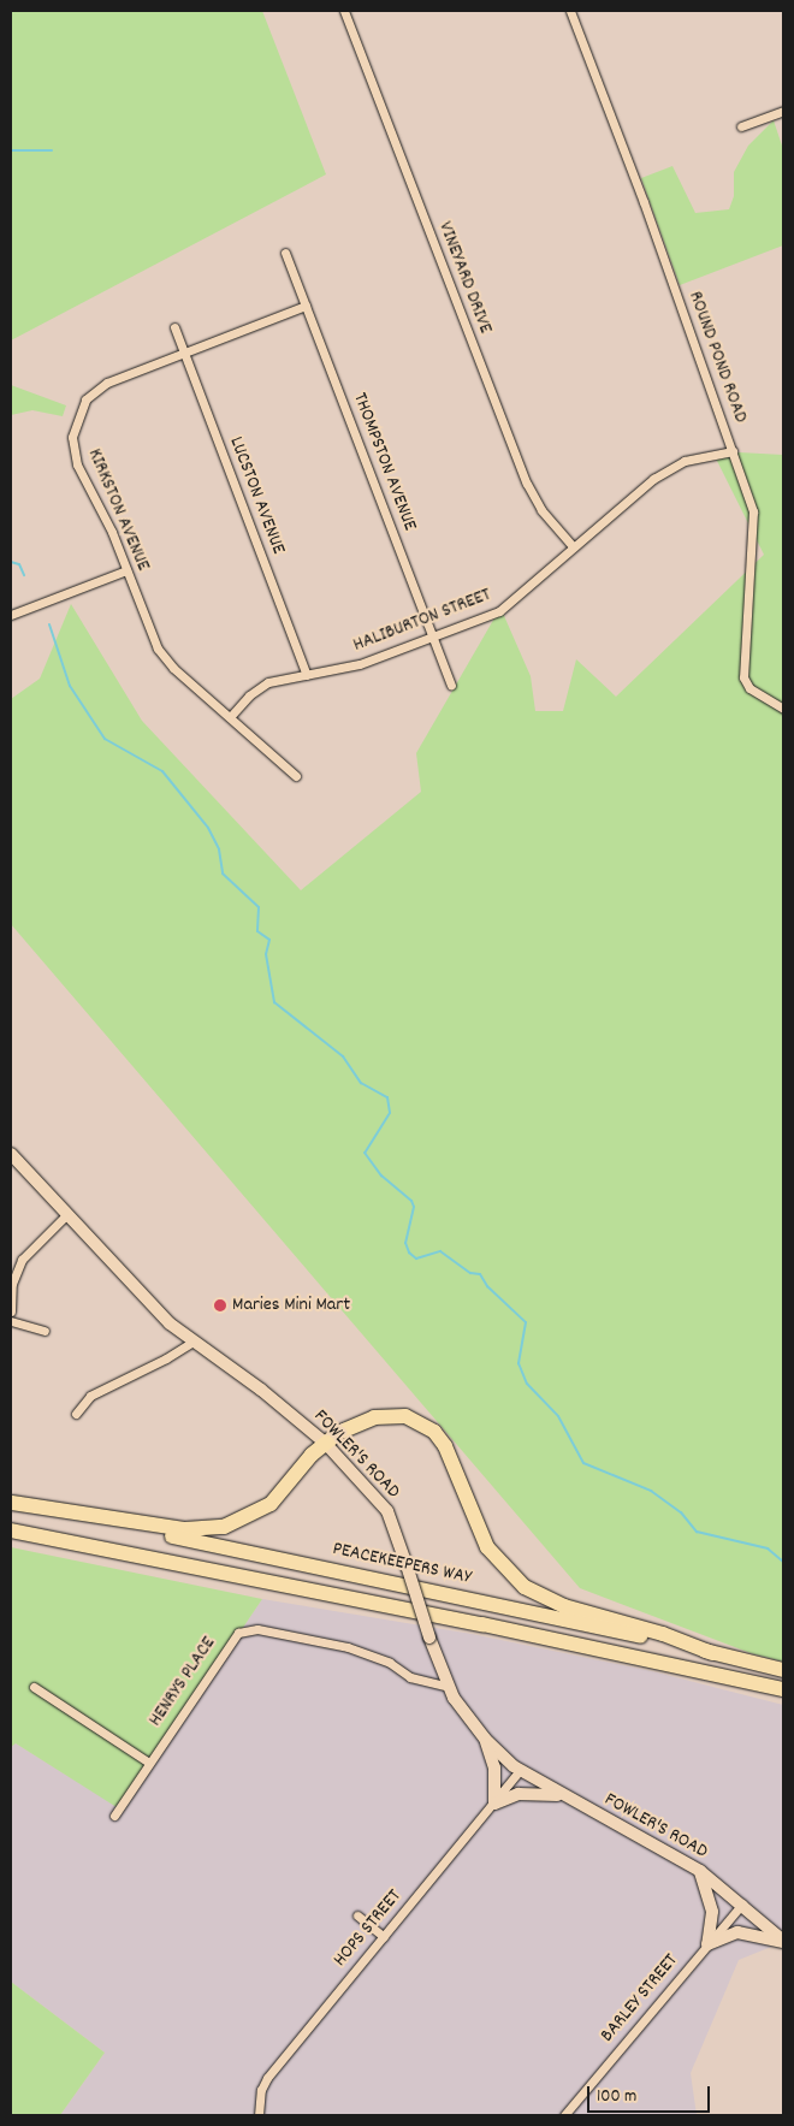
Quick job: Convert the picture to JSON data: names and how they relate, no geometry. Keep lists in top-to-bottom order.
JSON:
{
  "streets": {
    "highway": ["PEACEKEEPERS WAY"],
    "street": [
      "VINEYARD DRIVE",
      "ROUND POND ROAD",
      "THOMPSTON AVENUE",
      "LUCSTON AVENUE",
      "KIRKSTON AVENUE",
      "HALIBURTON STREET",
      "FOWLER'S ROAD",
      "HENRYS PLACE",
      "HOPS STREET",
      "BARLEY STREET"
    ]
  },
  "crossings": [
    ["VINEYARD DRIVE", "HALIBURTON STREET"],
    ["ROUND POND ROAD", "HALIBURTON STREET"],
    ["THOMPSTON AVENUE", "KIRKSTON AVENUE"],
    ["THOMPSTON AVENUE", "HALIBURTON STREET"],
    ["LUCSTON AVENUE", "KIRKSTON AVENUE"],
    ["LUCSTON AVENUE", "HALIBURTON STREET"],
    ["KIRKSTON AVENUE", "HALIBURTON STREET"],
    ["FOWLER'S ROAD", "HENRYS PLACE"],
    ["FOWLER'S ROAD", "HOPS STREET"],
    ["FOWLER'S ROAD", "BARLEY STREET"]
  ],
  "places": ["Maries Mini Mart"],
  "scale_bar": "100 m"
}
